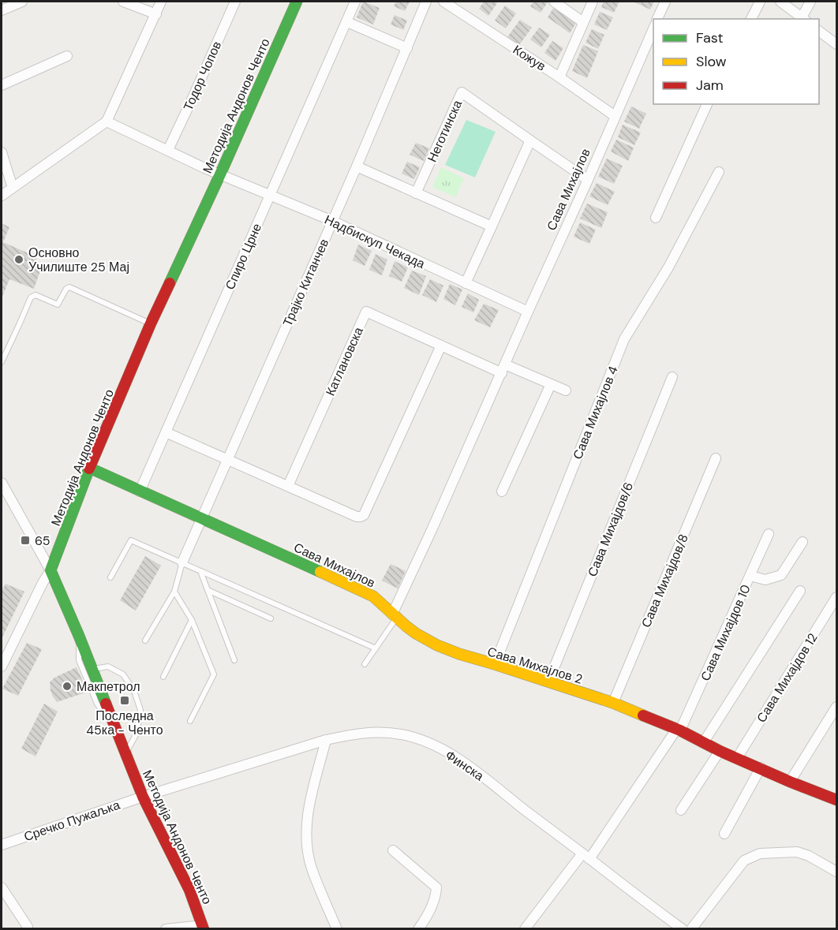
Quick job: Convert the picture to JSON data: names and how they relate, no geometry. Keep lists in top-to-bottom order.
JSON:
{
  "streets": {
    "main road": ["Методија Андонов Ченто", "Сава Михајлов", "Сава Михајлов 2"],
    "street": [
      "Кожув",
      "Тодор Чопов",
      "Неготинска",
      "Надбискуп Чекада",
      "Спиро Црне",
      "Трајко Китанчев",
      "Катлановска",
      "Сава Михајлов 4",
      "Сава Михајдов/6",
      "Сава Михајдов/8",
      "Сава Михајдов 10",
      "Сава Михајдов 12",
      "Финска",
      "Сречко Пужаљка"
    ]
  },
  "crossings": [
    ["Кожув", "Сава Михајлов"],
    ["Тодор Чопов", "Надбискуп Чекада"],
    ["Методија Андонов Ченто", "Сава Михајлов"],
    ["Методија Андонов Ченто", "Надбискуп Чекада"],
    ["Методија Андонов Ченто", "Финска"],
    ["Методија Андонов Ченто", "Сречко Пужаљка"],
    ["Неготинска", "Сава Михајлов"],
    ["Сава Михајлов", "Надбискуп Чекада"],
    ["Сава Михајлов", "Спиро Црне"],
    ["Сава Михајлов", "Трајко Китанчев"],
    ["Сава Михајлов", "Катлановска"],
    ["Сава Михајлов", "Сава Михајлов 2"],
    ["Надбискуп Чекада", "Спиро Црне"],
    ["Надбискуп Чекада", "Трајко Китанчев"],
    ["Сава Михајлов 4", "Сава Михајлов 2"],
    ["Сава Михајдов/6", "Сава Михајлов 2"],
    ["Сава Михајдов/8", "Сава Михајлов 2"],
    ["Сава Михајдов 10", "Сава Михајлов 2"],
    ["Сава Михајлов 2", "Сава Михајдов 12"],
    ["Финска", "Сречко Пужаљка"]
  ],
  "places": {
    "other": ["Основно Училиште 25 Мај", "Макпетрол"],
    "transit": ["65", "Последна 45ка - Ченто"]
  },
  "legend": ["Fast", "Slow", "Jam"]
}
